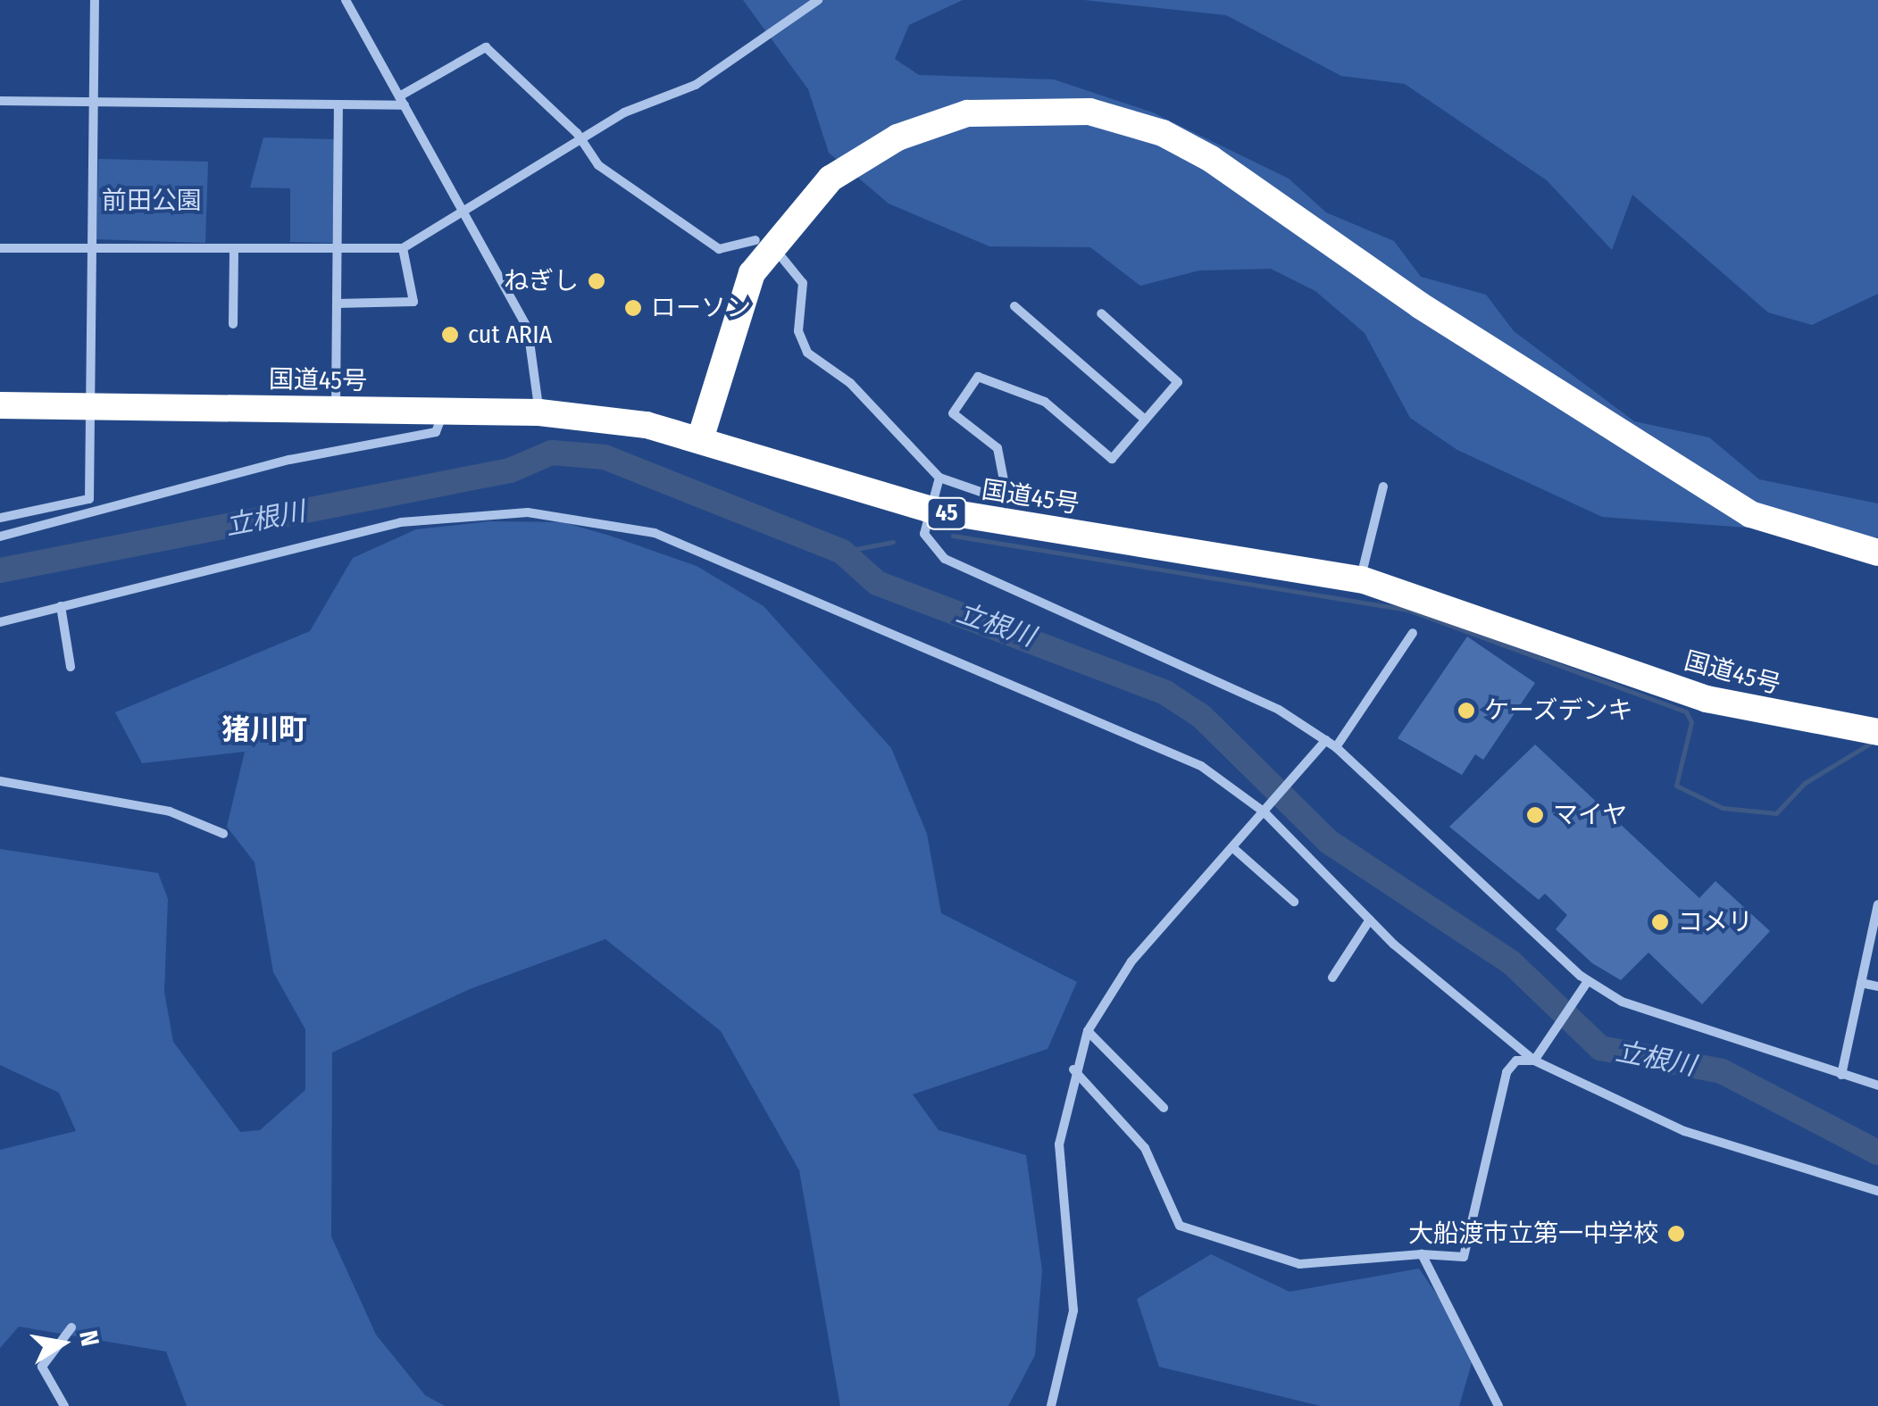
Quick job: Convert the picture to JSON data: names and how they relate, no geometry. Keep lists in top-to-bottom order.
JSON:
{
  "streets": {
    "highway": ["国道45号", "45"]
  },
  "districts": ["猪川町"],
  "water": ["立根川"],
  "parks": ["前田公園"],
  "places": [
    "ねぎし",
    "ローソン",
    "cut ARIA",
    "ケーズデンキ",
    "マイヤ",
    "コメリ",
    "大船渡市立第一中学校"
  ],
  "north": "right"
}
